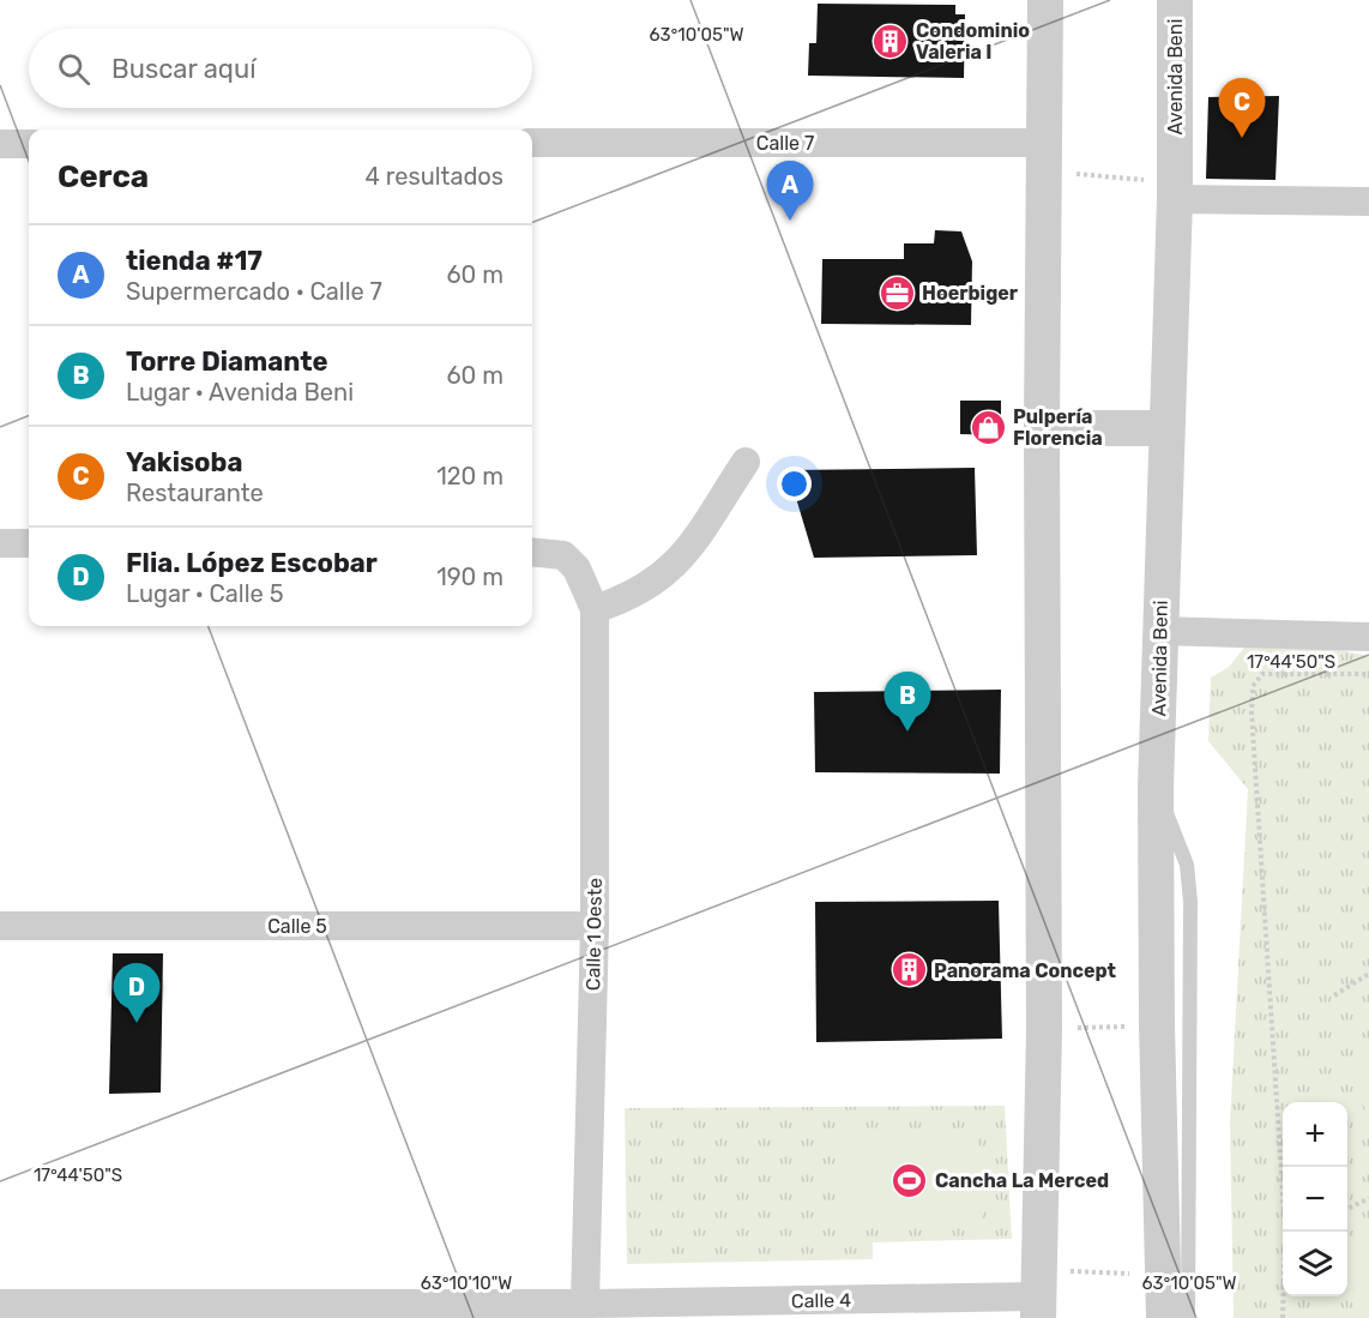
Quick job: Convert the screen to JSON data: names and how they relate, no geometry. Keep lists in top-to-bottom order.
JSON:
{
  "streets": {
    "street": [
      "Avenida Beni",
      "Calle 7",
      "Calle 5",
      "Calle 1 Oeste",
      "Calle 4"
    ]
  },
  "crossings": [
    ["Calle 5", "Calle 1 Oeste"],
    ["Calle 1 Oeste", "Calle 4"]
  ],
  "places": {
    "building": ["Condominio Valeria I", "Panorama Concept"],
    "office": ["Hoerbiger"],
    "shop": ["Pulpería Florencia"],
    "sports": ["Cancha La Merced"]
  },
  "page": {
    "search": "Buscar aquí",
    "pins": [
      "C",
      "A",
      "B",
      "D"
    ],
    "heading": ["Cerca", "4 resultados"],
    "list": [
      {
        "mark": "A",
        "name": "tienda #17",
        "note": "Supermercado · Calle 7",
        "value": "60 m"
      },
      {
        "mark": "B",
        "name": "Torre Diamante",
        "note": "Lugar · Avenida Beni",
        "value": "60 m"
      },
      {
        "mark": "C",
        "name": "Yakisoba",
        "note": "Restaurante",
        "value": "120 m"
      },
      {
        "mark": "D",
        "name": "Flia. López Escobar",
        "note": "Lugar · Calle 5",
        "value": "190 m"
      }
    ],
    "map_buttons": ["+", "−"]
  },
  "coordinates": ["63°10'05\"W", "17°44'50\"S", "63°10'10\"W"]
}
